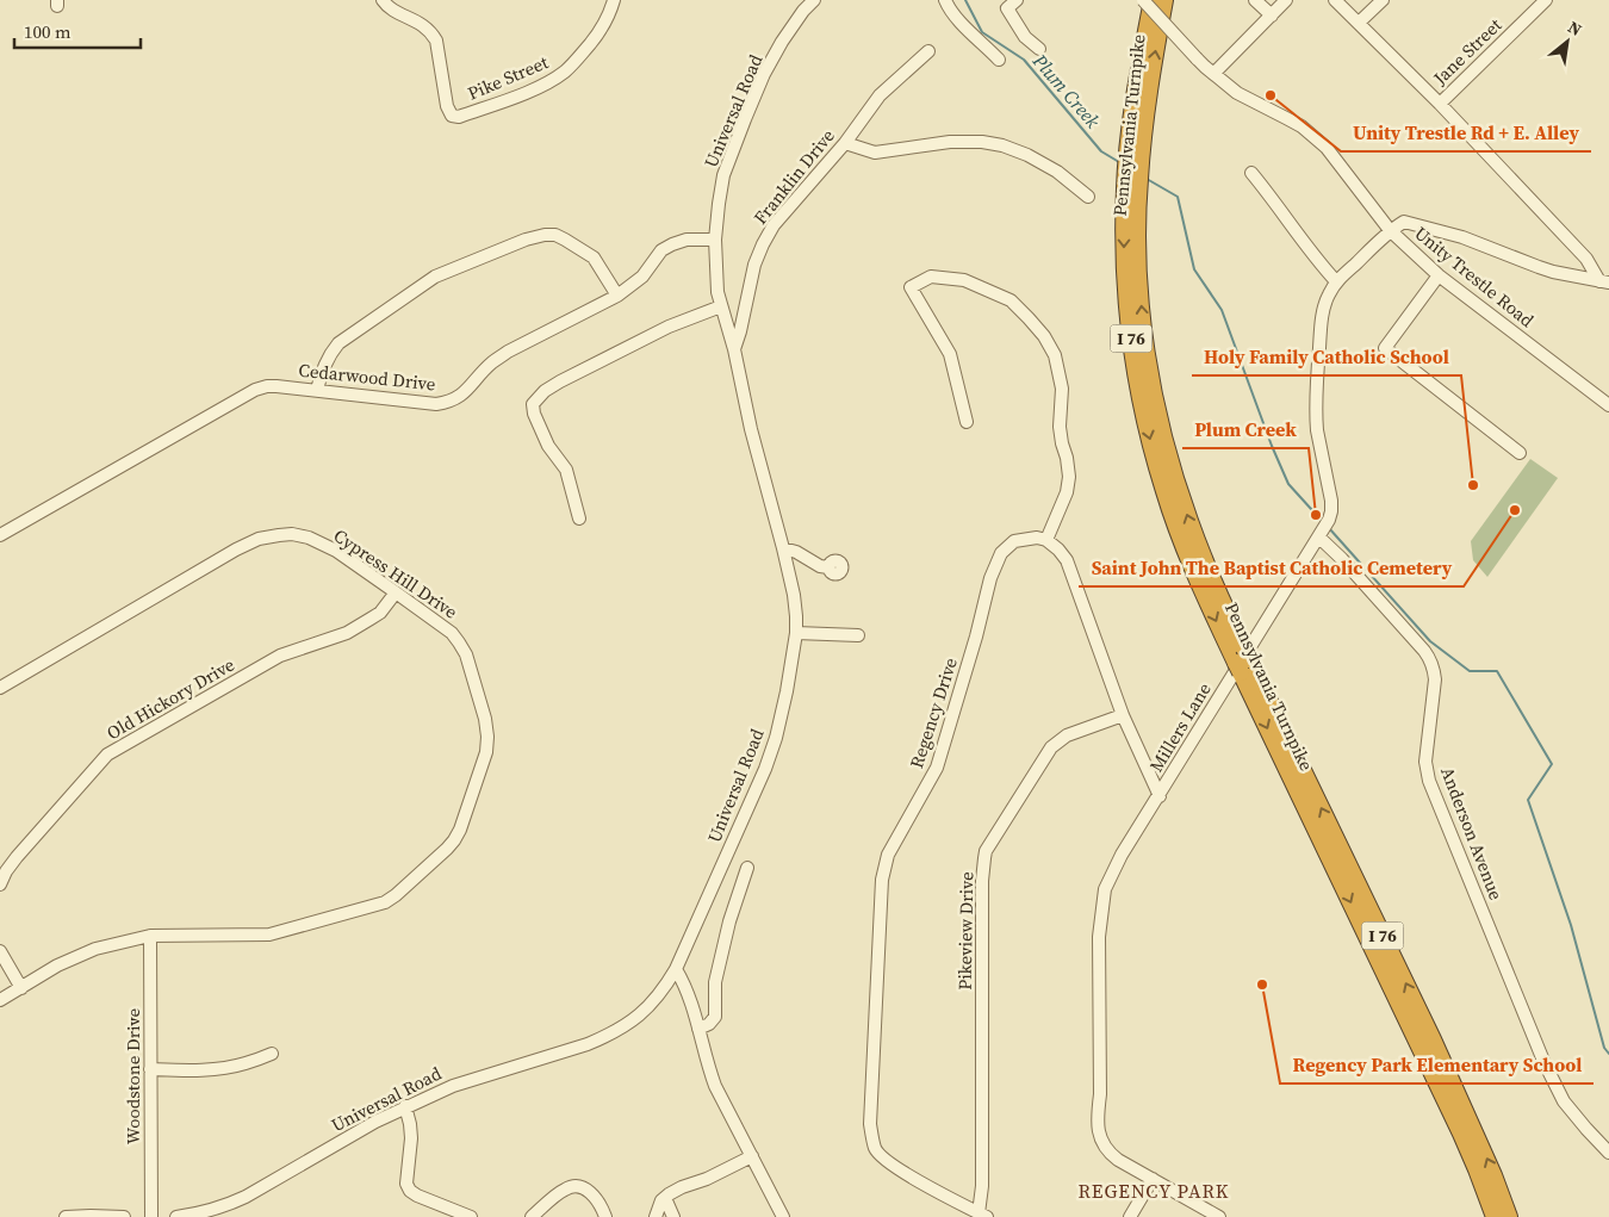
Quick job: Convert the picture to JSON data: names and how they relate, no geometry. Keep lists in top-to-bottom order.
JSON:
{
  "streets": {
    "highway": ["Pennsylvania Turnpike", "I 76"],
    "street": [
      "Jane Street",
      "Pike Street",
      "Universal Road",
      "Franklin Drive",
      "Unity Trestle Road",
      "Cedarwood Drive",
      "Cypress Hill Drive",
      "Old Hickory Drive",
      "Regency Drive",
      "Millers Lane",
      "Anderson Avenue",
      "Pikeview Drive",
      "Woodstone Drive"
    ]
  },
  "crossings": [
    ["Universal Road", "Franklin Drive"],
    ["Universal Road", "Cedarwood Drive"],
    ["Cypress Hill Drive", "Old Hickory Drive"],
    ["Cypress Hill Drive", "Woodstone Drive"],
    ["Regency Drive", "Pikeview Drive"],
    ["Millers Lane", "Anderson Avenue"]
  ],
  "districts": ["REGENCY PARK"],
  "water": ["Plum Creek"],
  "places": [
    "Unity Trestle Rd + E. Alley",
    "Holy Family Catholic School",
    "Saint John The Baptist Catholic Cemetery",
    "Plum Creek",
    "Regency Park Elementary School"
  ],
  "scale_bar": "100 m",
  "north": "top right"
}
